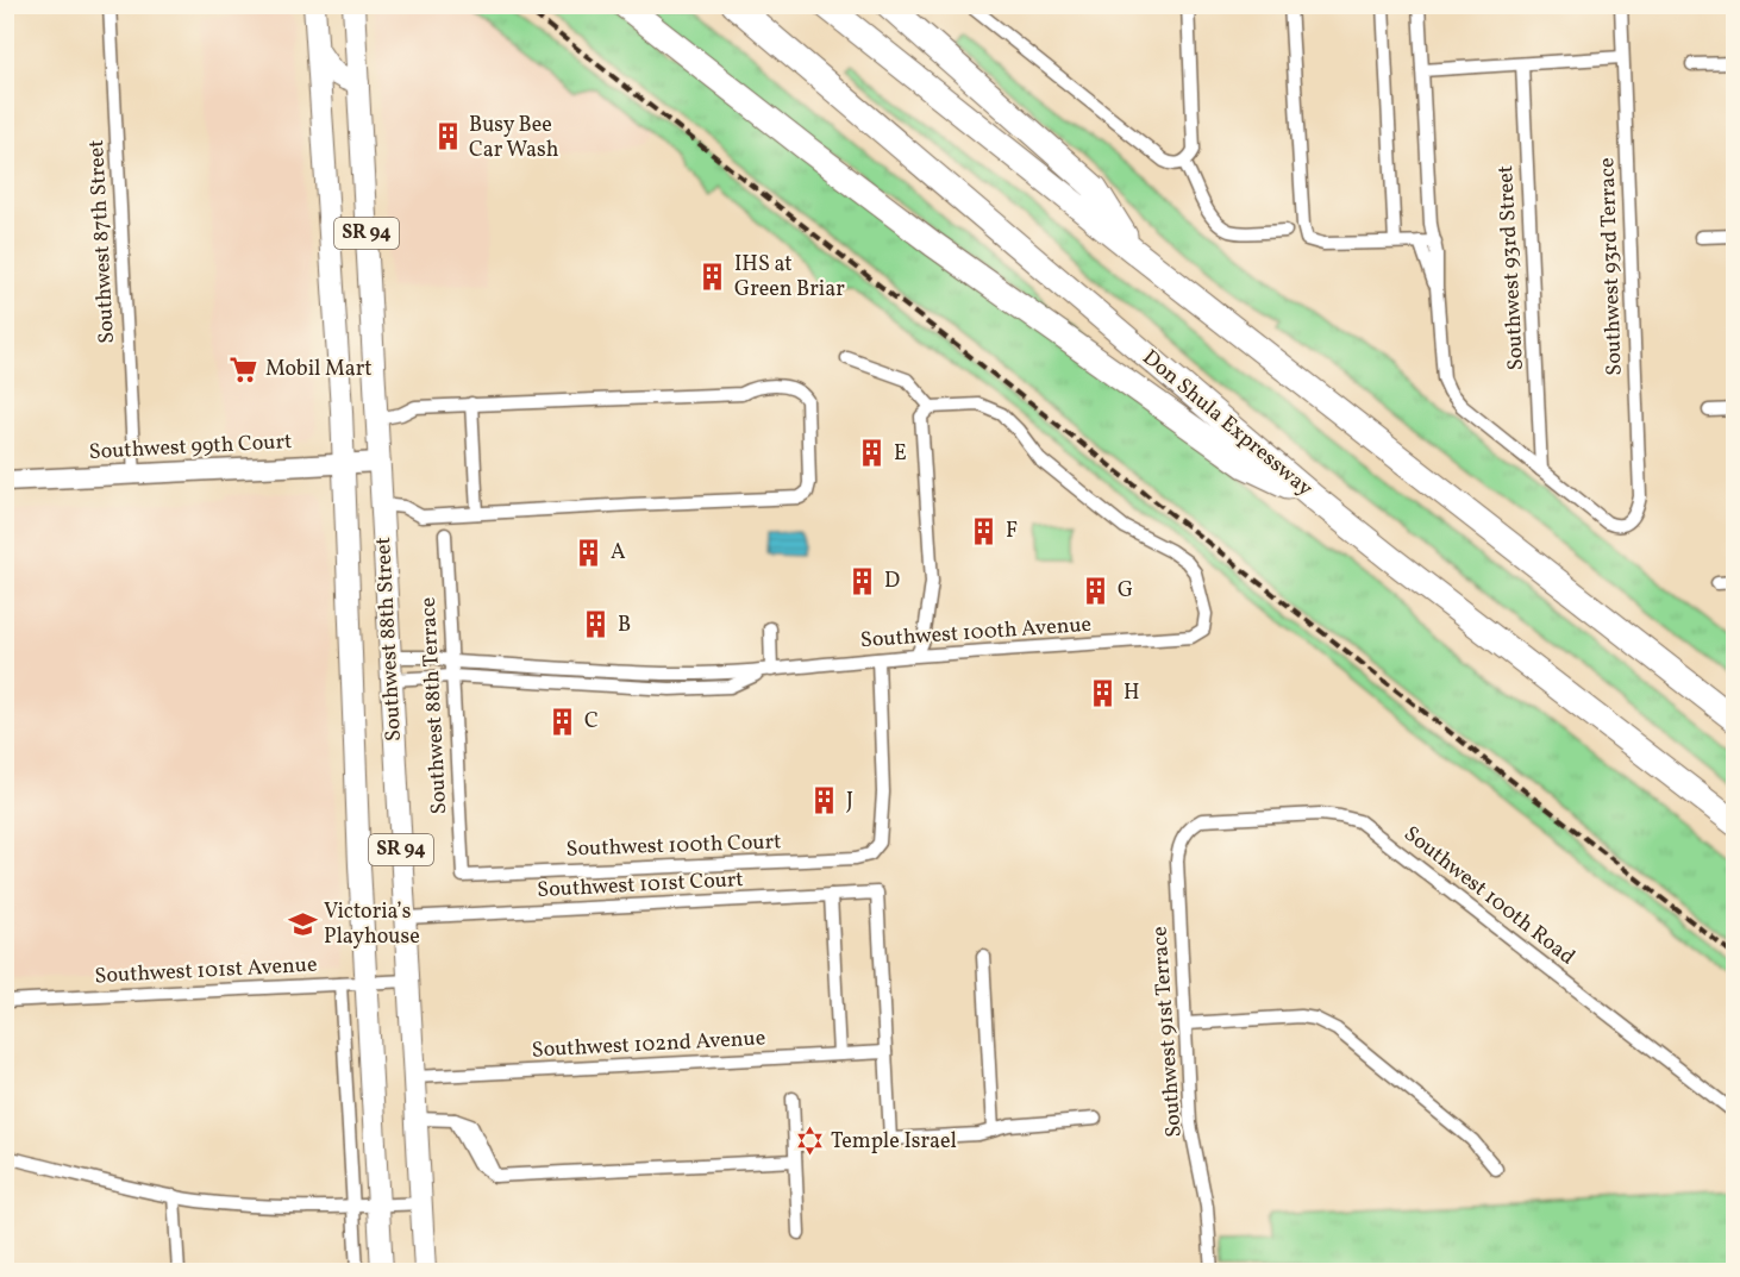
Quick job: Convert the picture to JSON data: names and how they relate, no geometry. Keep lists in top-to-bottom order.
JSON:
{
  "streets": {
    "highway": ["Don Shula Expressway"],
    "main road": ["SR 94", "Southwest 88th Street"],
    "street": [
      "Southwest 87th Street",
      "Southwest 93rd Terrace",
      "Southwest 93rd Street",
      "Southwest 99th Court",
      "Southwest 100th Avenue",
      "Southwest 88th Terrace",
      "Southwest 100th Court",
      "Southwest 101st Court",
      "Southwest 100th Road",
      "Southwest 101st Avenue",
      "Southwest 91st Terrace",
      "Southwest 102nd Avenue"
    ]
  },
  "crossings": [
    ["Southwest 87th Street", "Southwest 99th Court"],
    ["Southwest 93rd Terrace", "Southwest 93rd Street"],
    ["Southwest 99th Court", "Southwest 88th Street"],
    ["Southwest 100th Avenue", "Southwest 88th Street"],
    ["Southwest 100th Avenue", "Southwest 88th Terrace"],
    ["Southwest 100th Avenue", "Southwest 100th Court"],
    ["Southwest 88th Street", "Southwest 101st Court"],
    ["Southwest 88th Street", "Southwest 101st Avenue"],
    ["Southwest 88th Street", "Southwest 102nd Avenue"],
    ["Southwest 88th Terrace", "Southwest 100th Court"],
    ["Southwest 101st Court", "Southwest 102nd Avenue"],
    ["Southwest 100th Road", "Southwest 91st Terrace"]
  ],
  "places": {
    "building": [
      "Busy Bee Car Wash",
      "IHS at Green Briar",
      "E",
      "F",
      "A",
      "D",
      "G",
      "B",
      "H",
      "C",
      "J"
    ],
    "supermarket": ["Mobil Mart"],
    "school or university": ["Victoria’s Playhouse"],
    "synagogue": ["Temple Israel"]
  }
}
